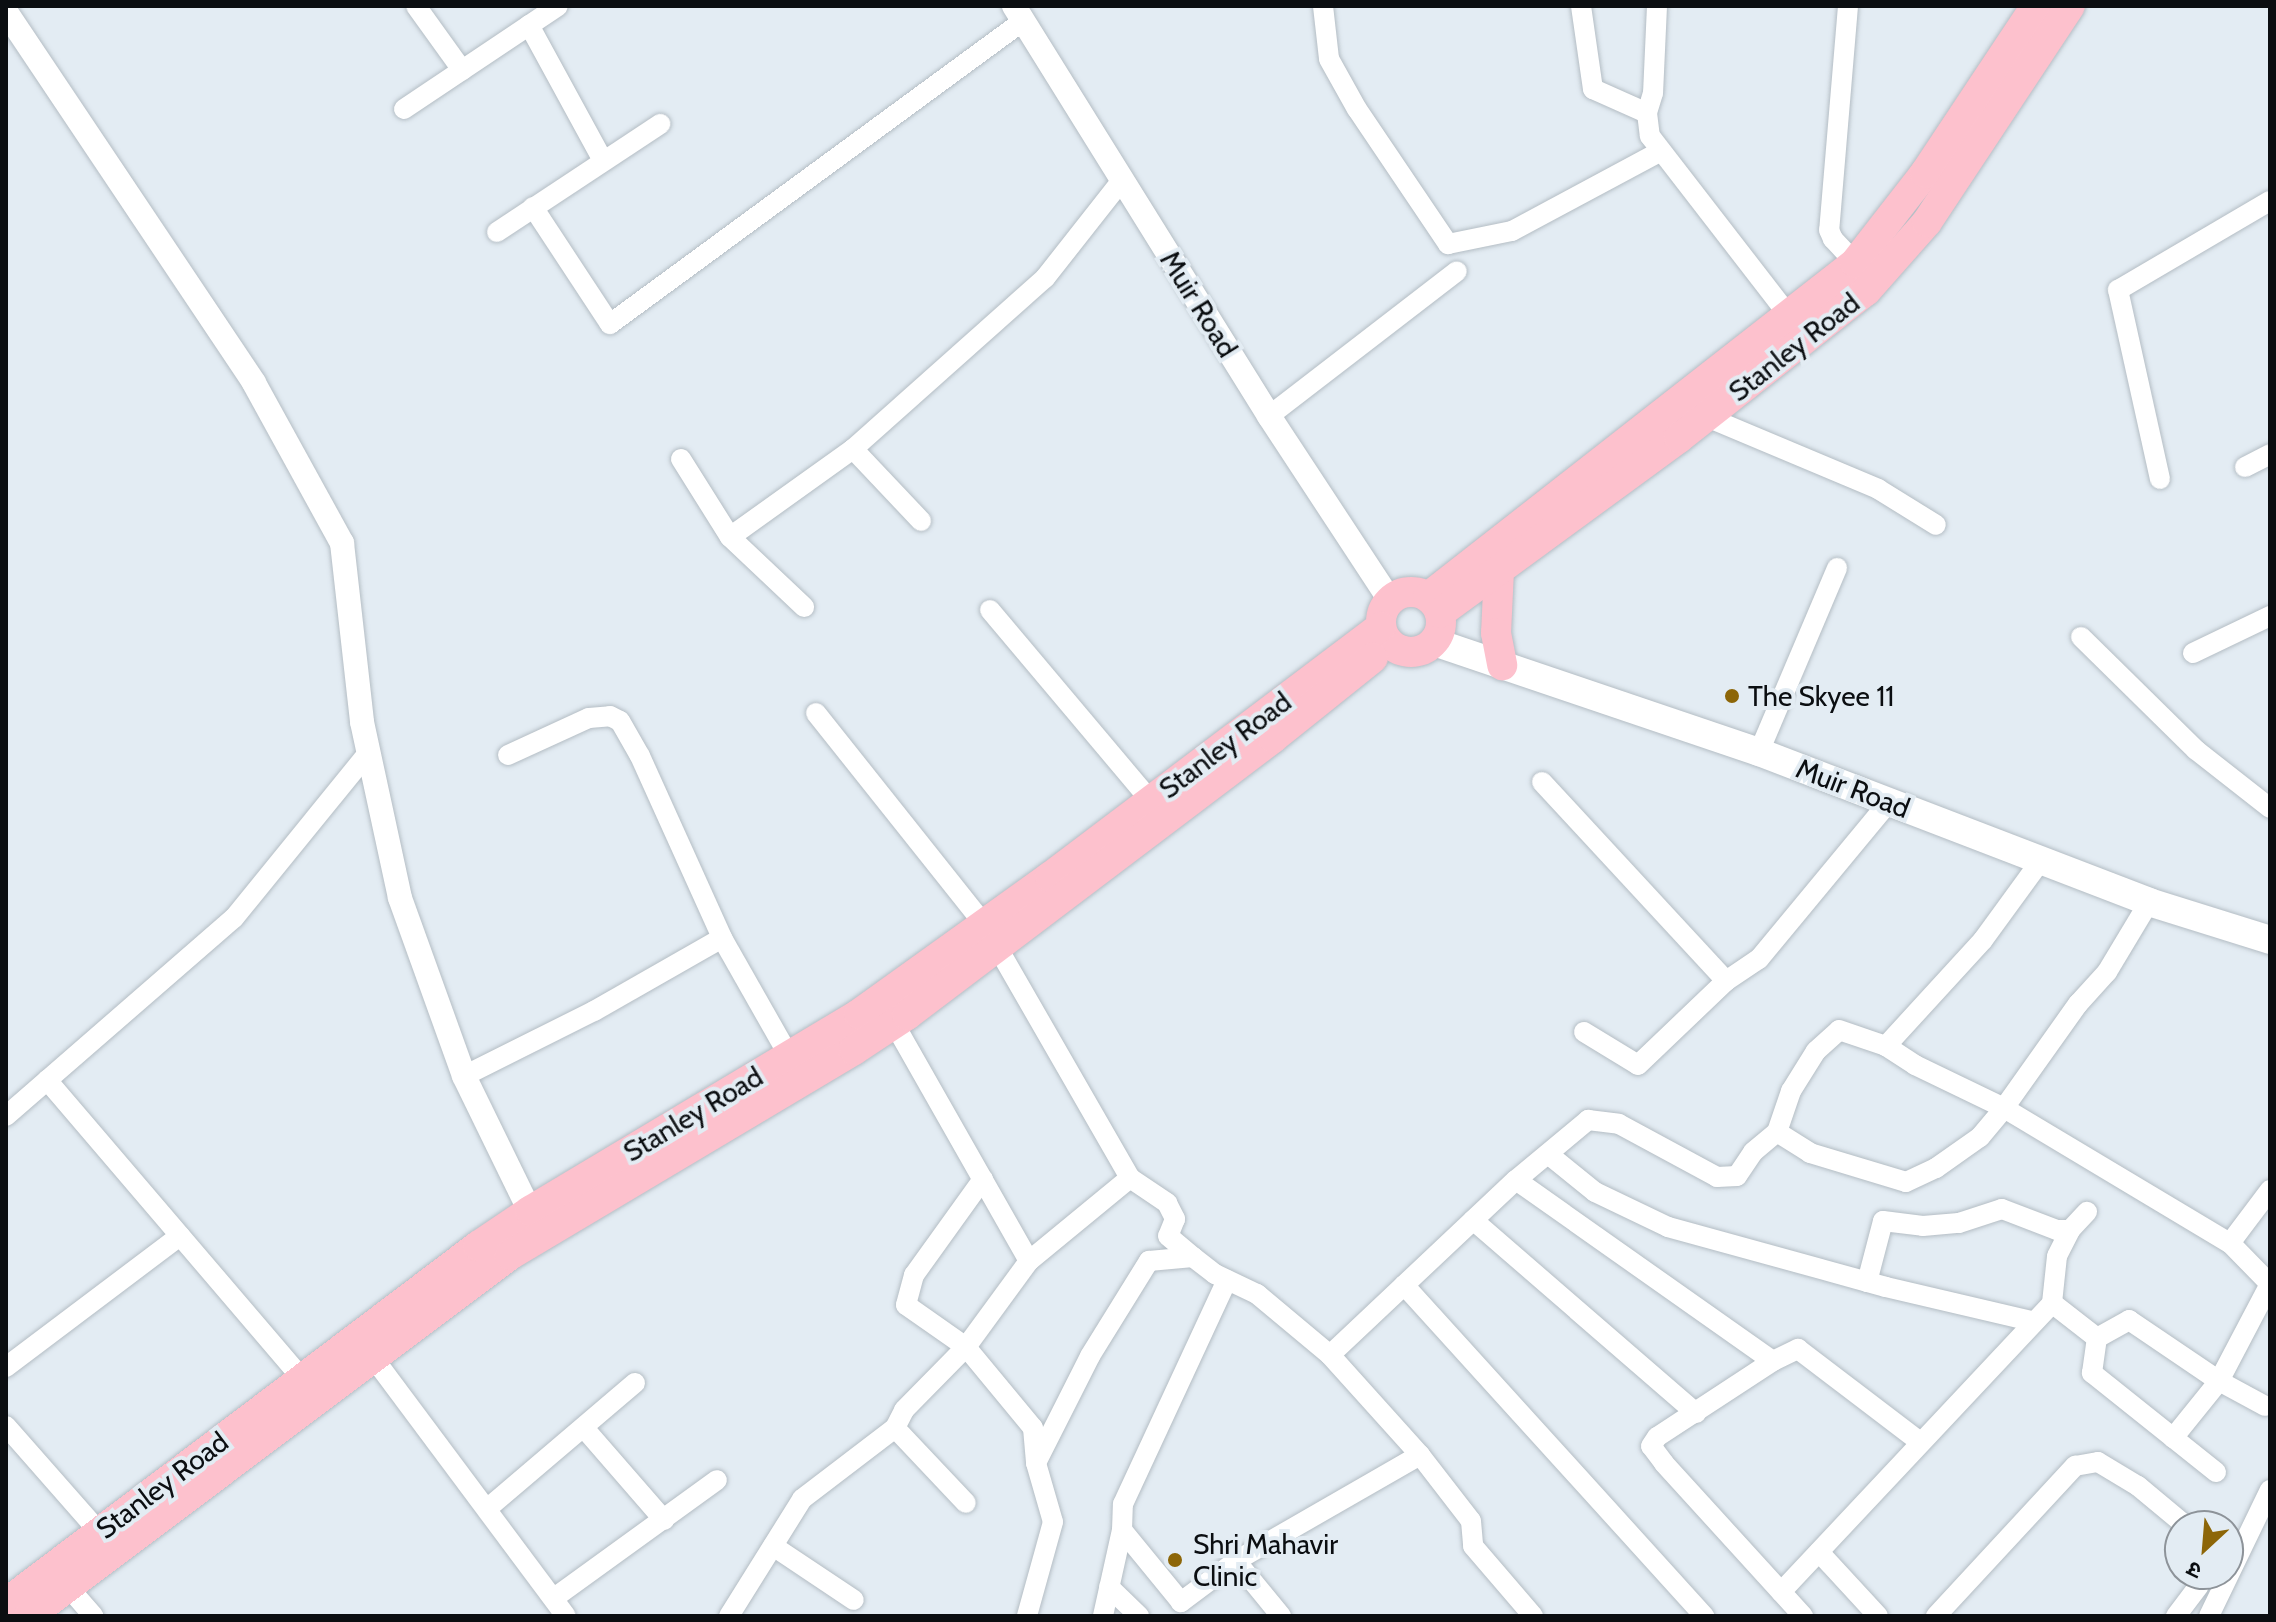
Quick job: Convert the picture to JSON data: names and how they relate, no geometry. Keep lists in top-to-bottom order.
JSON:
{
  "streets": {
    "main road": ["Muir Road", "Stanley Road"]
  },
  "crossings": [
    ["Muir Road", "Stanley Road"]
  ],
  "places": ["The Skyee 11", "Shri Mahavir Clinic"],
  "north": "bottom left"
}
